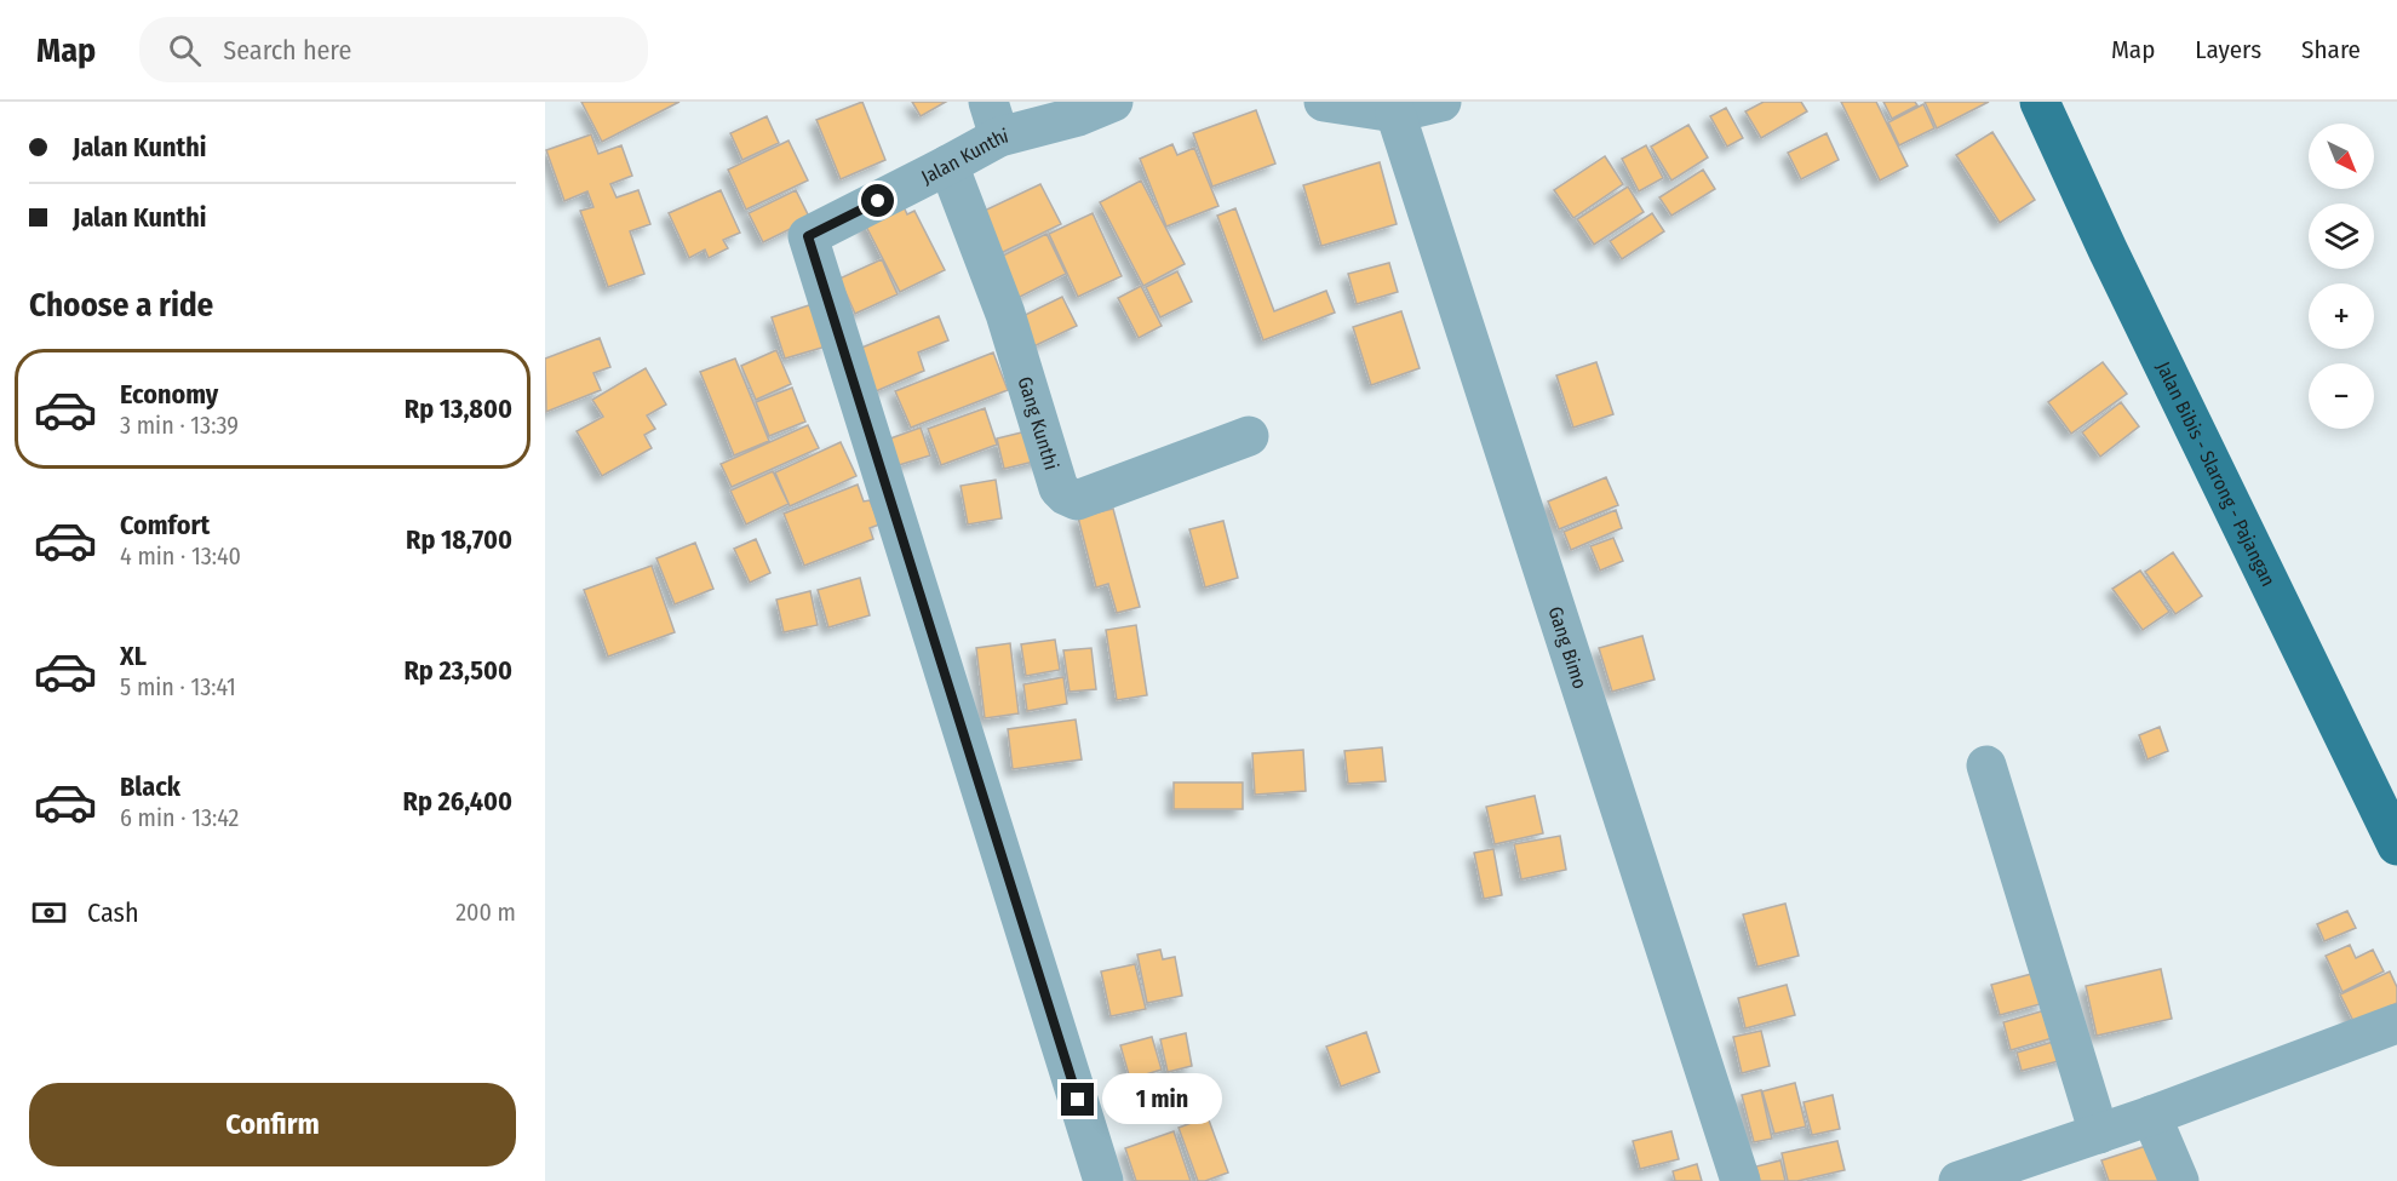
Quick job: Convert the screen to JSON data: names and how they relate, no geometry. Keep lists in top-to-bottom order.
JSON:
{
  "streets": {
    "main road": ["Jalan Bibis - Slarong - Pajangan"],
    "street": ["Jalan Kunthi", "Gang Kunthi", "Gang Bimo"]
  },
  "crossings": [
    ["Jalan Kunthi", "Gang Kunthi"]
  ],
  "north": "bottom right",
  "page": {
    "header": "Map",
    "search": "Search here",
    "nav": ["Map", "Layers", "Share"],
    "banner": ["Jalan Kunthi", "Jalan Kunthi"],
    "map_buttons": ["+", "−"],
    "heading": "Choose a ride",
    "list": [
      {
        "name": "Economy",
        "note": "3 min · 13:39",
        "value": "Rp 13,800"
      },
      {
        "name": "Comfort",
        "note": "4 min · 13:40",
        "value": "Rp 18,700"
      },
      {
        "name": "XL",
        "note": "5 min · 13:41",
        "value": "Rp 23,500"
      },
      {
        "name": "Black",
        "note": "6 min · 13:42",
        "value": "Rp 26,400"
      }
    ],
    "pay": ["Cash", "200 m"],
    "buttons": "Confirm",
    "bubble": "1 min"
  }
}
